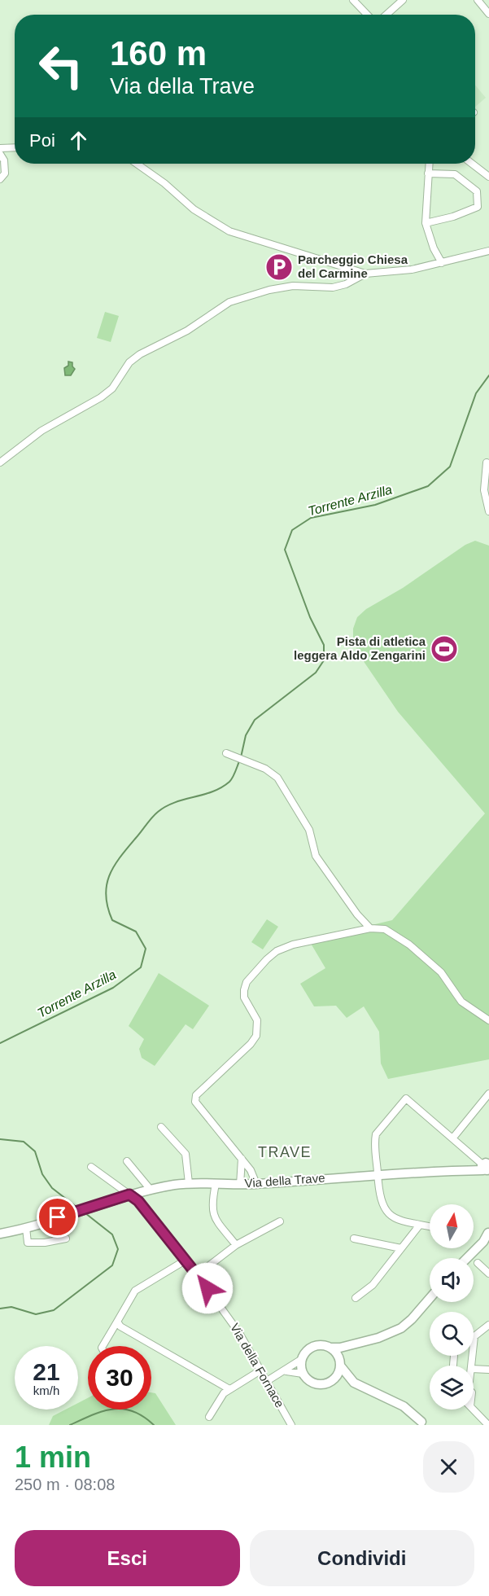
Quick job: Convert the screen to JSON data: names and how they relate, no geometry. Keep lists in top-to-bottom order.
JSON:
{
  "streets": {
    "main road": ["Via della Trave"],
    "street": ["Via della Fornace"]
  },
  "crossings": [
    ["Via della Trave", "Via della Fornace"]
  ],
  "districts": ["TRAVE"],
  "water": ["Torrente Arzilla"],
  "places": {
    "parking": ["Parcheggio Chiesa del Carmine"],
    "sports": ["Pista di atletica leggera Aldo Zengarini"]
  },
  "north": "top",
  "page": {
    "turn": ["160 m", "Via della Trave"],
    "then": "Poi",
    "speed": "21 km/h",
    "limit": "30",
    "heading": ["1 min", "250 m · 08:08"],
    "buttons": ["Esci", "Condividi"]
  }
}
